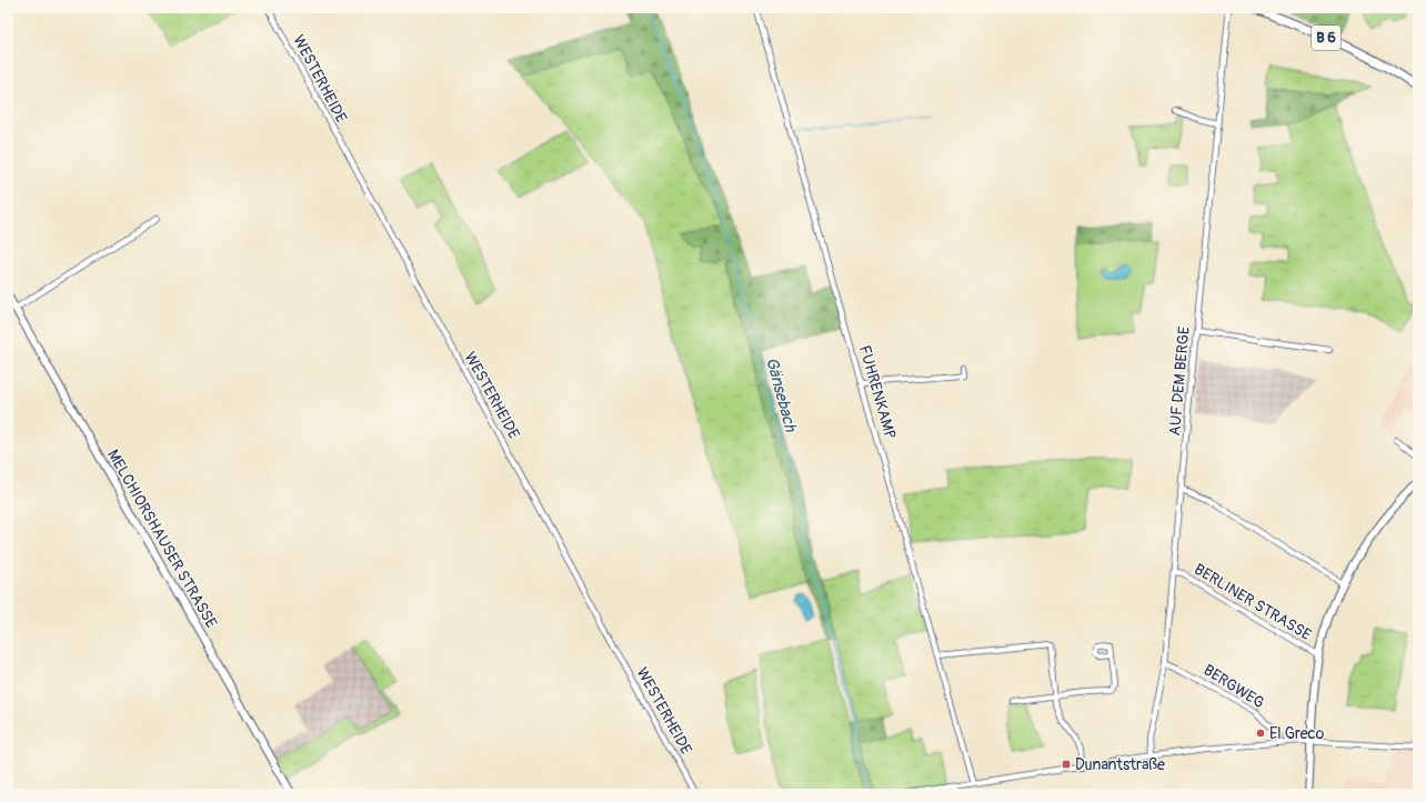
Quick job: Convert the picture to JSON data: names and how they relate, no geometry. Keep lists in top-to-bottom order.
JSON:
{
  "streets": {
    "main road": ["B 6"],
    "street": [
      "WESTERHEIDE",
      "AUF DEM BERGE",
      "FUHRENKAMP",
      "MELCHIORSHAUSER STRASSE",
      "BERLINER STRASSE",
      "BERGWEG"
    ]
  },
  "crossings": [
    ["AUF DEM BERGE", "BERLINER STRASSE"],
    ["AUF DEM BERGE", "BERGWEG"]
  ],
  "water": ["Gänsebach"],
  "places": {
    "other": ["El Greco"],
    "transit": ["Dunantstraße"]
  }
}
